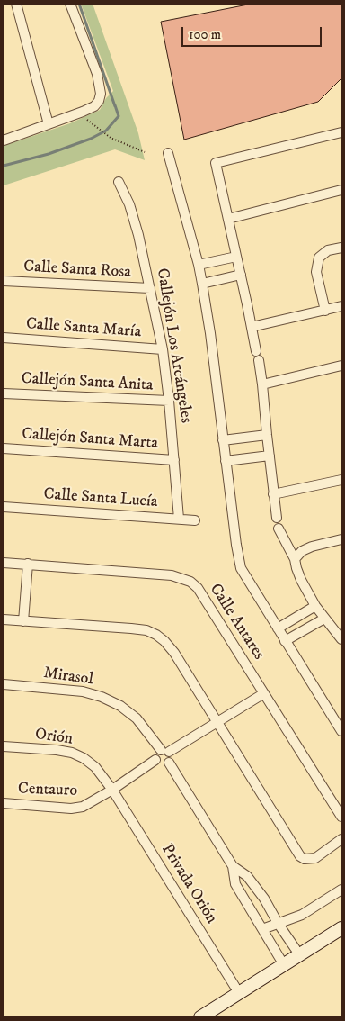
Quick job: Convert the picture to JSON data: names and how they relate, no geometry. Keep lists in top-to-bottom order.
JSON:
{
  "streets": {
    "street": [
      "Calle Santa Rosa",
      "Calle Santa María",
      "Callejón Los Arcángeles",
      "Callejón Santa Anita",
      "Callejón Santa Marta",
      "Calle Santa Lucía",
      "Calle Antares",
      "Mirasol",
      "Orión",
      "Centauro",
      "Privada Orión"
    ]
  },
  "crossings": [
    ["Calle Santa Rosa", "Callejón Los Arcángeles"],
    ["Calle Santa María", "Callejón Los Arcángeles"],
    ["Callejón Los Arcángeles", "Callejón Santa Anita"],
    ["Callejón Los Arcángeles", "Callejón Santa Marta"],
    ["Callejón Los Arcángeles", "Calle Santa Lucía"],
    ["Mirasol", "Centauro"],
    ["Orión", "Centauro"],
    ["Orión", "Privada Orión"],
    ["Centauro", "Privada Orión"]
  ],
  "scale_bar": "100 m"
}
